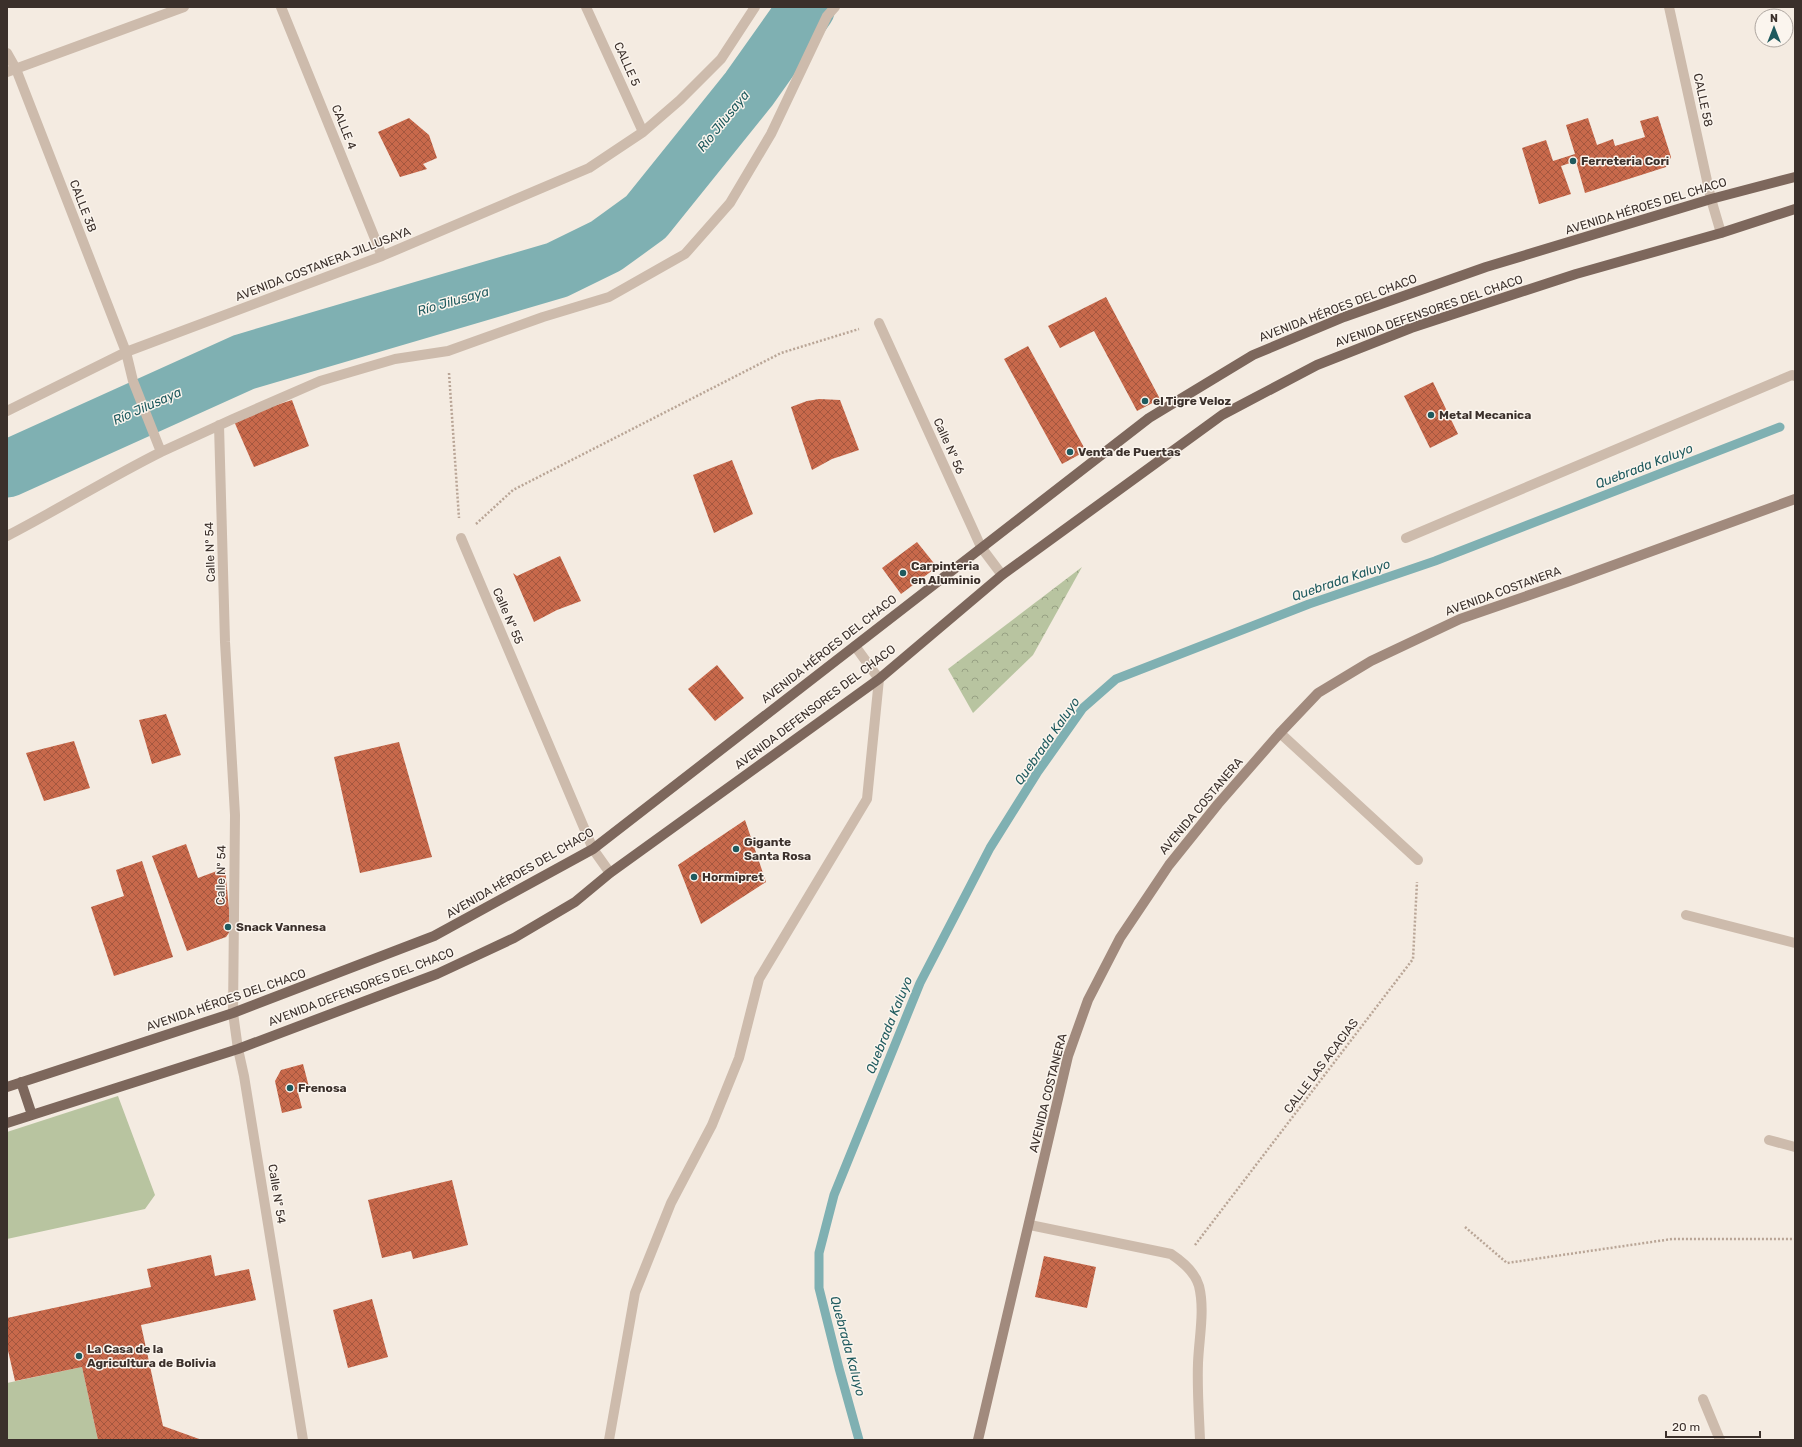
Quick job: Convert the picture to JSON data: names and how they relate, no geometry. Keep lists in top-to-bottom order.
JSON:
{
  "streets": {
    "main road": ["AVENIDA HÉROES DEL CHACO", "AVENIDA DEFENSORES DEL CHACO", "AVENIDA COSTANERA"],
    "street": [
      "CALLE 5",
      "CALLE 58",
      "CALLE 4",
      "CALLE 3B",
      "AVENIDA COSTANERA JILLUSAYA",
      "Calle Nº 56",
      "Calle Nº 54",
      "Calle Nº 55"
    ],
    "path": ["CALLE LAS ACACIAS"]
  },
  "crossings": [
    ["CALLE 5", "AVENIDA COSTANERA JILLUSAYA"],
    ["CALLE 58", "AVENIDA HÉROES DEL CHACO"],
    ["CALLE 58", "AVENIDA DEFENSORES DEL CHACO"],
    ["CALLE 4", "AVENIDA COSTANERA JILLUSAYA"],
    ["CALLE 3B", "AVENIDA COSTANERA JILLUSAYA"],
    ["AVENIDA HÉROES DEL CHACO", "Calle Nº 56"],
    ["AVENIDA HÉROES DEL CHACO", "Calle Nº 54"],
    ["AVENIDA HÉROES DEL CHACO", "Calle Nº 55"],
    ["AVENIDA DEFENSORES DEL CHACO", "Calle Nº 56"],
    ["AVENIDA DEFENSORES DEL CHACO", "Calle Nº 54"],
    ["AVENIDA DEFENSORES DEL CHACO", "Calle Nº 55"]
  ],
  "water": ["Río Jilusaya", "Quebrada Kaluyo"],
  "places": [
    "Ferreteria Cori",
    "el Tigre Veloz",
    "Metal Mecanica",
    "Venta de Puertas",
    "Carpinteria en Aluminio",
    "Gigante Santa Rosa",
    "Hormipret",
    "Snack Vannesa",
    "Frenosa",
    "La Casa de la Agricultura de Bolivia"
  ],
  "scale_bar": "20 m",
  "north": "top"
}
